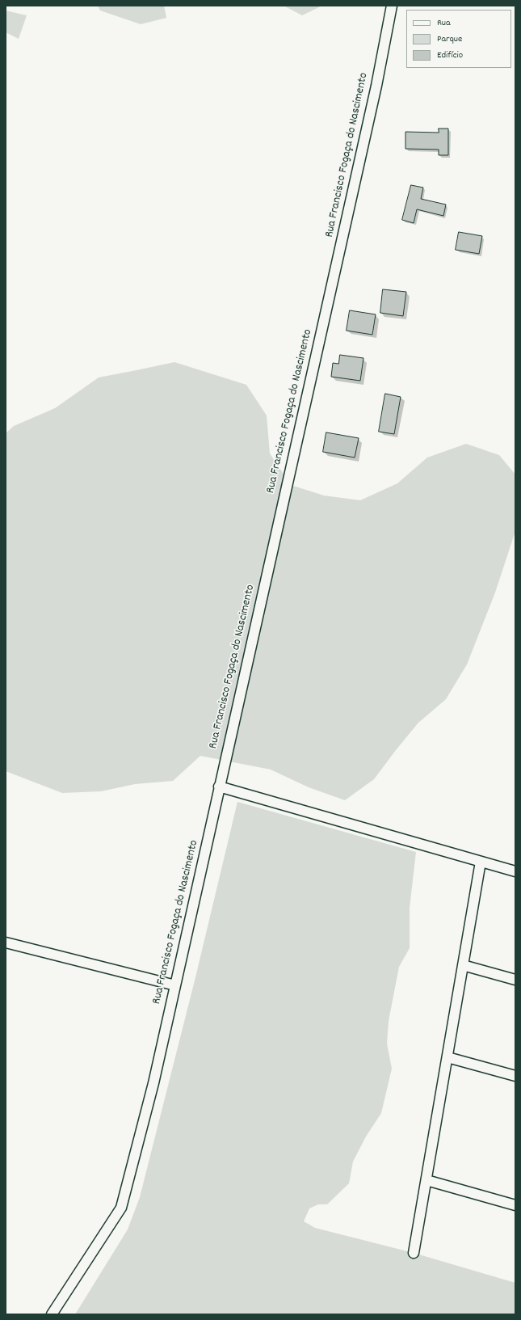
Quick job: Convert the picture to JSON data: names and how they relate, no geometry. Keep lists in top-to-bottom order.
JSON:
{
  "streets": {
    "street": ["Rua Francisco Fogaça do Nascimento"]
  },
  "legend": ["Rua", "Parque", "Edifício"]
}
